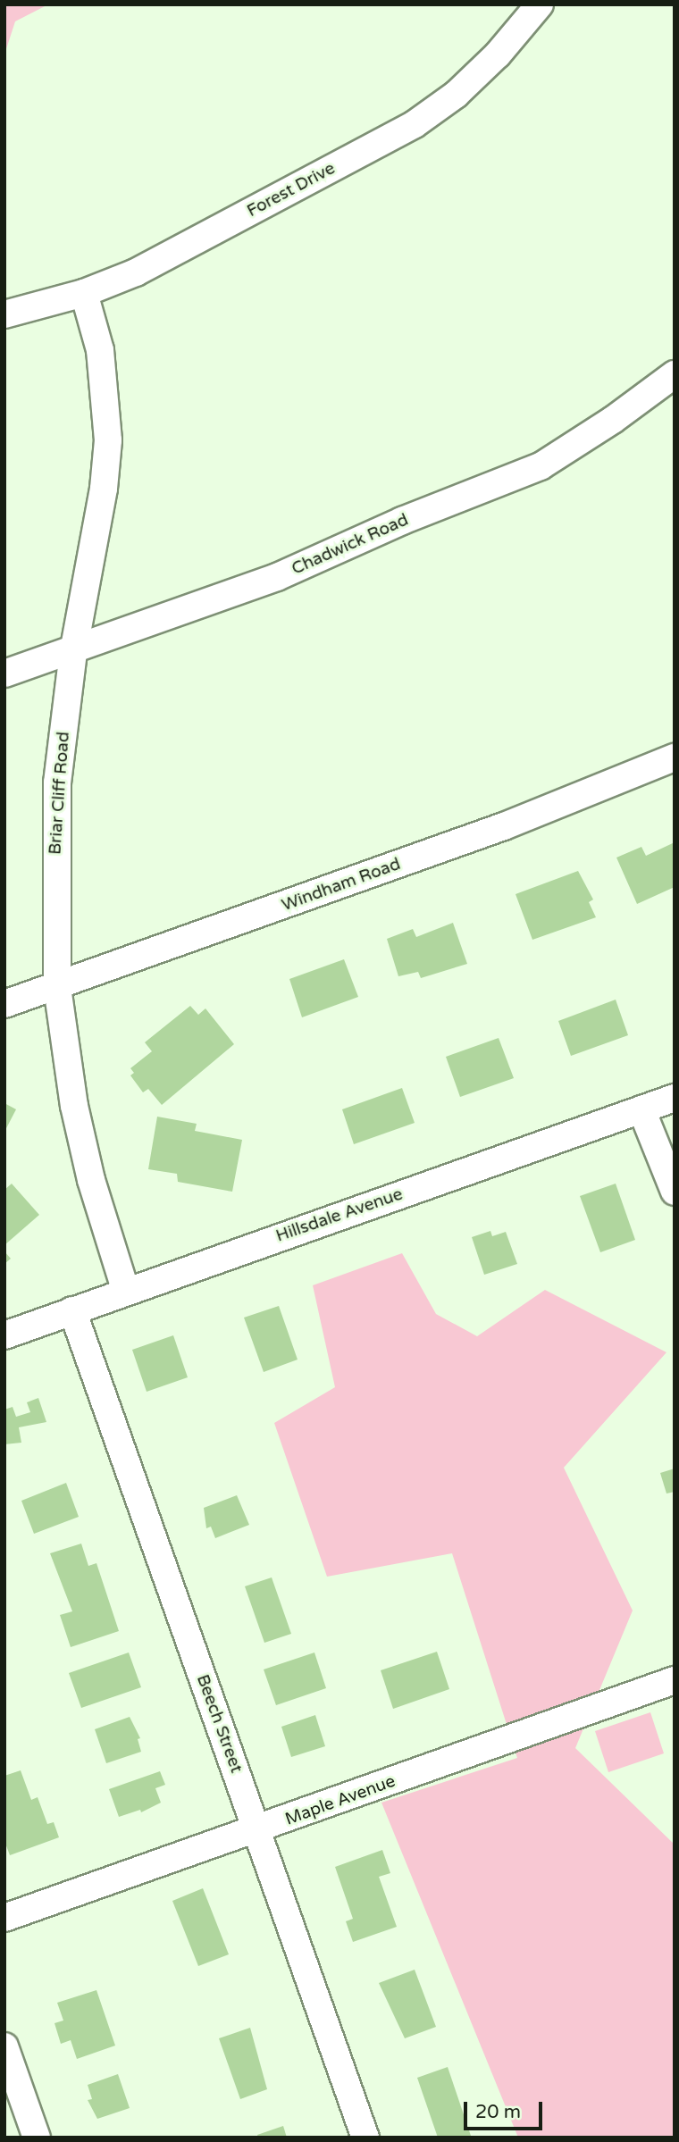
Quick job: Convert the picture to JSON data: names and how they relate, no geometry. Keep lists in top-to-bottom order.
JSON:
{
  "streets": {
    "street": [
      "Forest Drive",
      "Chadwick Road",
      "Briar Cliff Road",
      "Windham Road",
      "Hillsdale Avenue",
      "Beech Street",
      "Maple Avenue"
    ]
  },
  "crossings": [
    ["Forest Drive", "Briar Cliff Road"],
    ["Chadwick Road", "Briar Cliff Road"],
    ["Briar Cliff Road", "Windham Road"],
    ["Briar Cliff Road", "Hillsdale Avenue"],
    ["Hillsdale Avenue", "Beech Street"],
    ["Beech Street", "Maple Avenue"]
  ],
  "scale_bar": "20 m"
}
